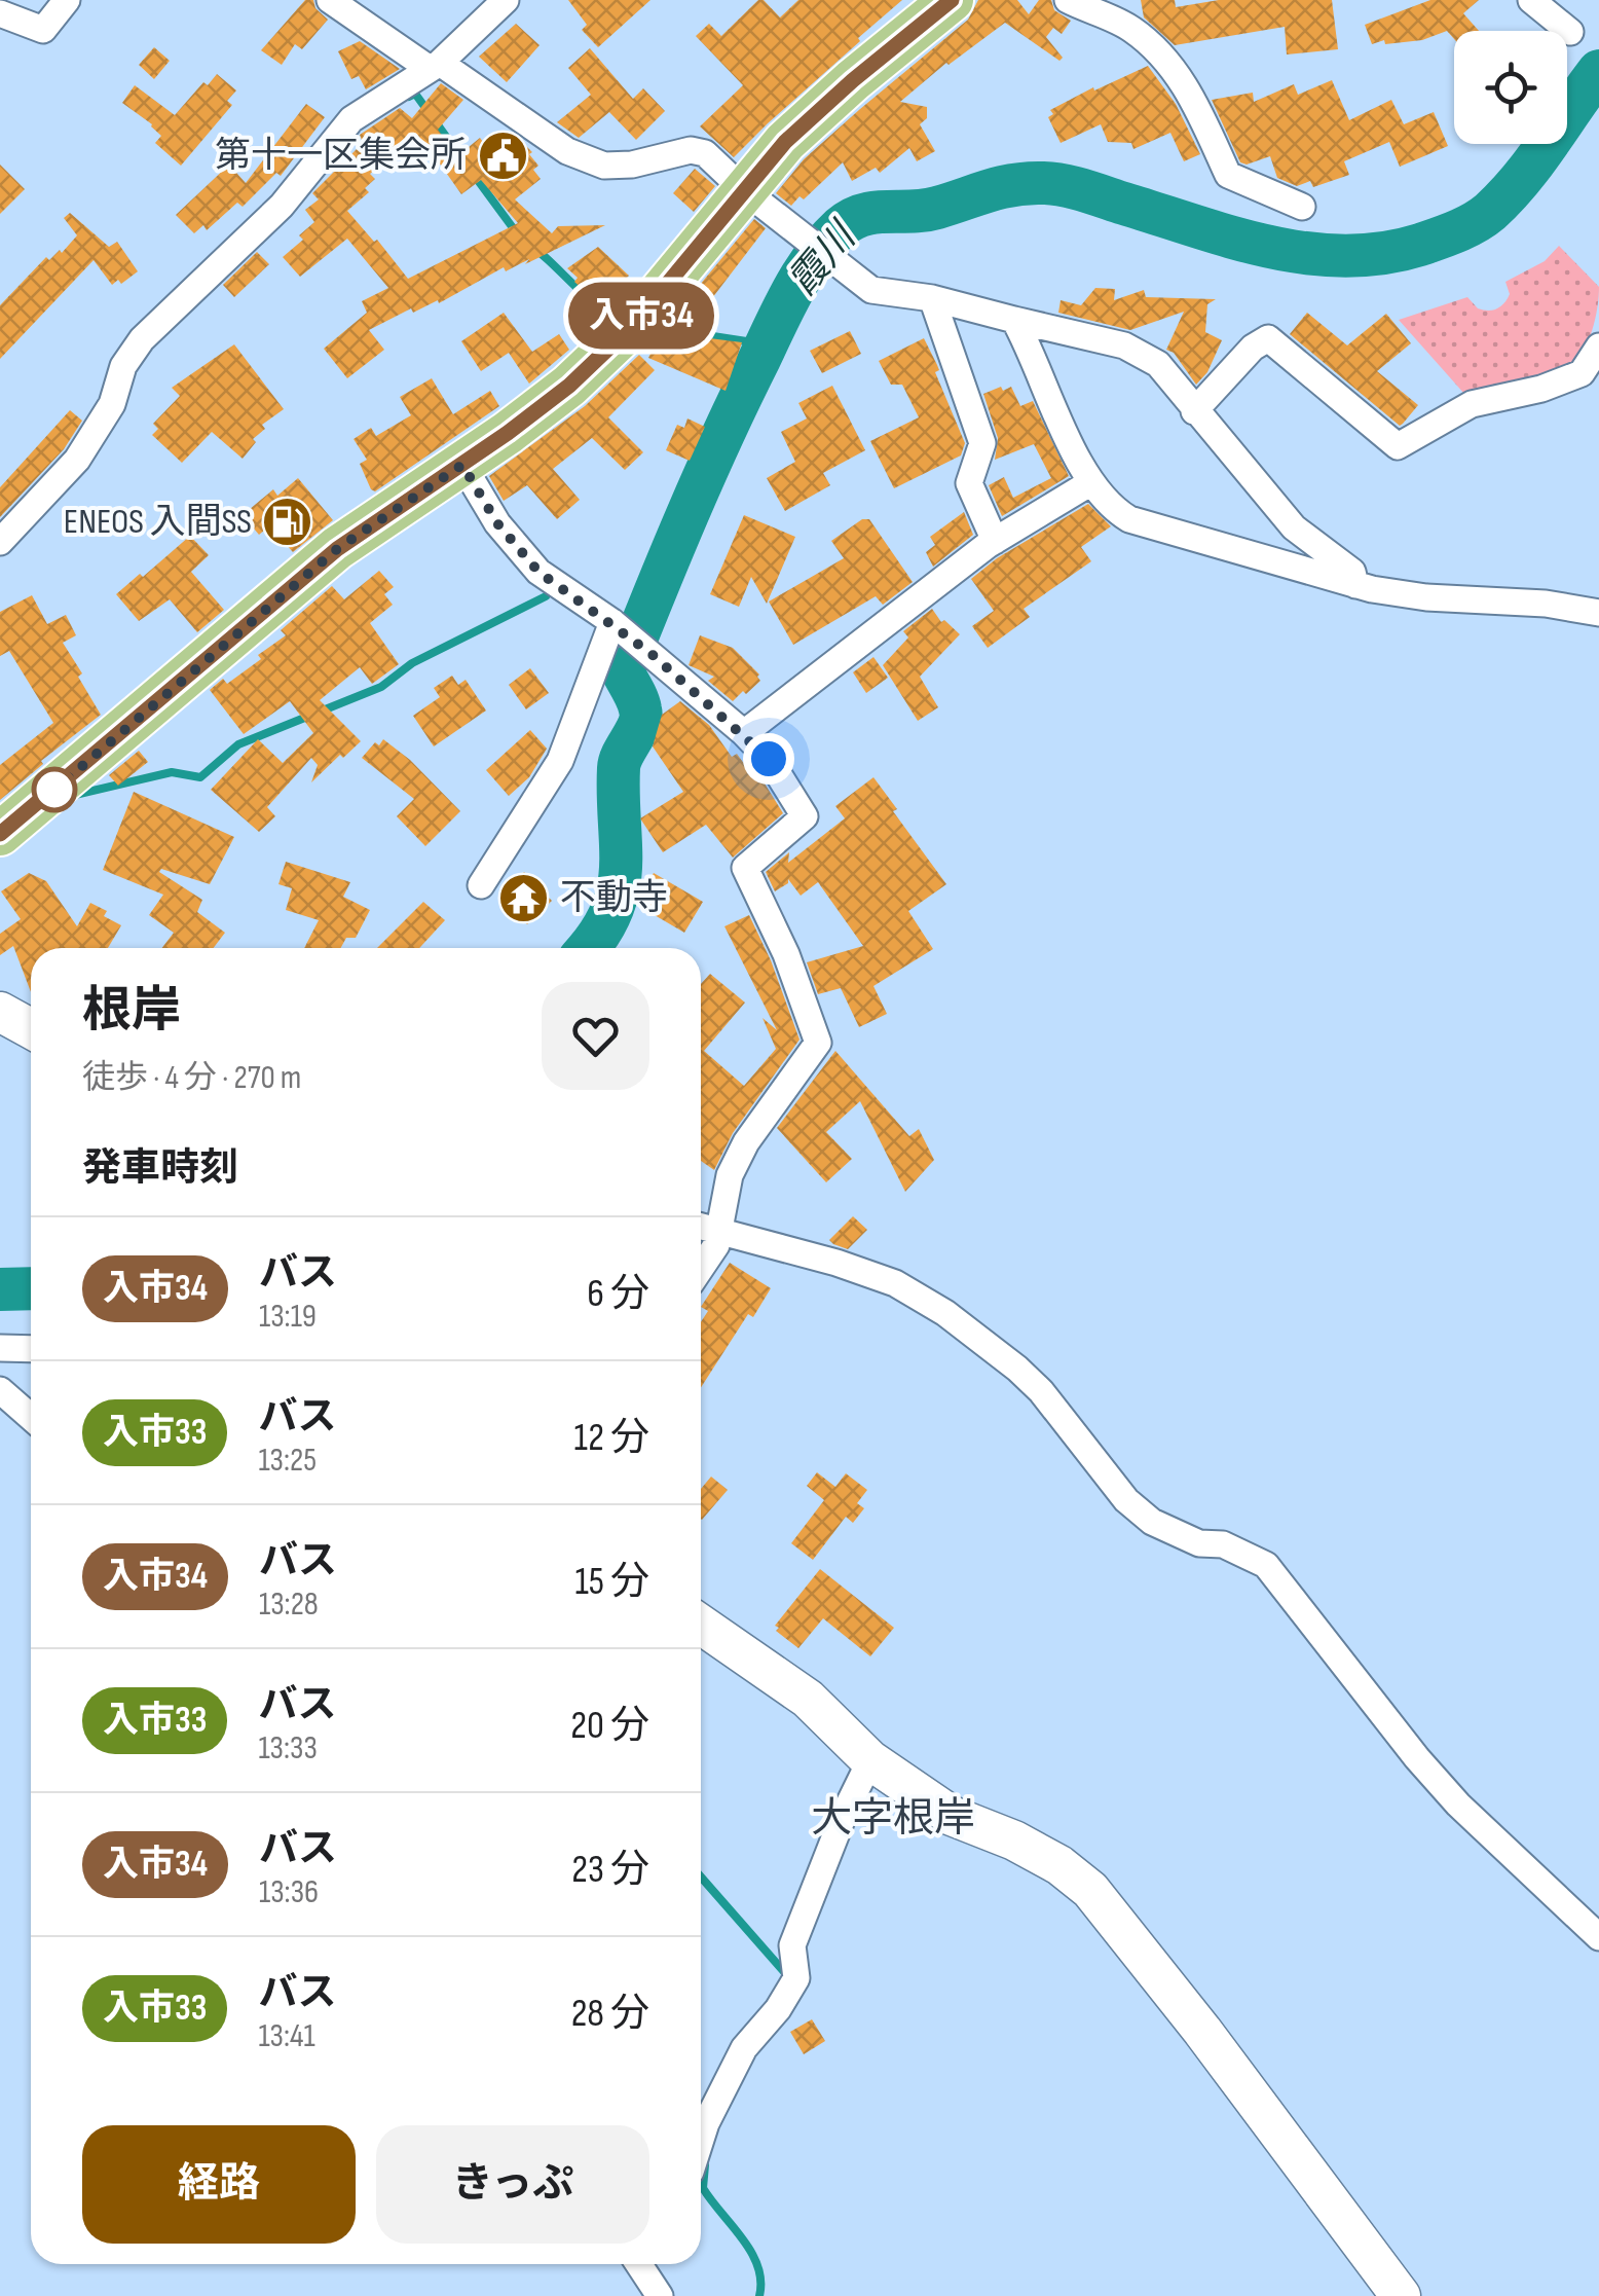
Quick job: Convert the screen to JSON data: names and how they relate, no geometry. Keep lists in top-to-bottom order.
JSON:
{
  "districts": ["大字根岸"],
  "water": ["霞川"],
  "places": {
    "public building": ["第十一区集会所"],
    "fuel station": ["ENEOS 入間SS"],
    "temple": ["不動寺"]
  },
  "lines": ["bus line 入市34"],
  "page": {
    "on_map": "入市34",
    "heading": [
      ["根岸", "徒歩 · 4 分 · 270 m"],
      "発車時刻"
    ],
    "list": [
      {
        "mark": "入市34",
        "name": "バス",
        "note": "13:19",
        "value": "6 分"
      },
      {
        "mark": "入市33",
        "name": "バス",
        "note": "13:25",
        "value": "12 分"
      },
      {
        "mark": "入市34",
        "name": "バス",
        "note": "13:28",
        "value": "15 分"
      },
      {
        "mark": "入市33",
        "name": "バス",
        "note": "13:33",
        "value": "20 分"
      },
      {
        "mark": "入市34",
        "name": "バス",
        "note": "13:36",
        "value": "23 分"
      },
      {
        "mark": "入市33",
        "name": "バス",
        "note": "13:41",
        "value": "28 分"
      }
    ],
    "buttons": ["経路", "きっぷ"]
  }
}
